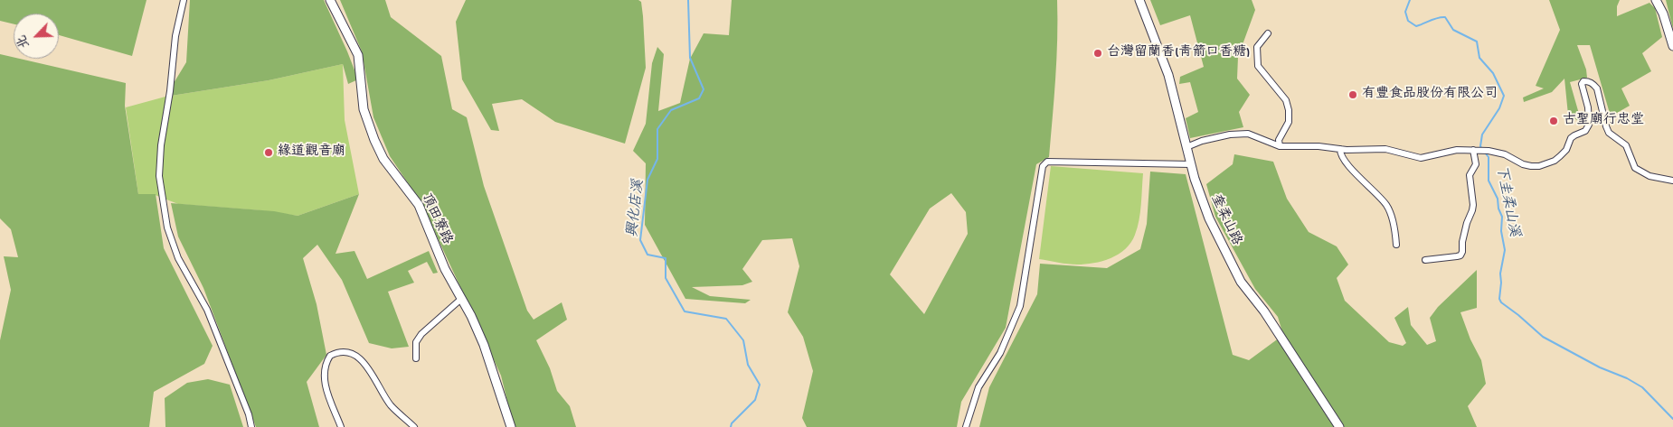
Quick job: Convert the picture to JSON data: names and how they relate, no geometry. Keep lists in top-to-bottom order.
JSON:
{
  "streets": {
    "street": ["頂田寮路", "奎柔山路"]
  },
  "water": ["下圭柔山溪", "興化店溪"],
  "places": [
    "台灣留蘭香(青箭口香糖)",
    "有豐食品股份有限公司",
    "古聖廟行忠堂",
    "緣道觀音廟"
  ],
  "north": "bottom left"
}
